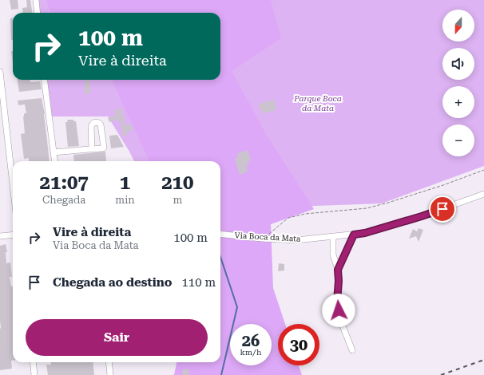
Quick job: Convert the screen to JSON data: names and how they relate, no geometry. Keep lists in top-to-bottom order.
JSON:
{
  "streets": {
    "street": ["Via Boca da Mata"]
  },
  "parks": ["Parque Boca da Mata"],
  "north": "bottom",
  "page": {
    "map_buttons": ["+", "−"],
    "turn": ["100 m", "Vire à direita"],
    "eta": [
      "21:07",
      "Chegada",
      "1",
      "min",
      "210",
      "m"
    ],
    "list": [
      {
        "name": "Vire à direita",
        "note": "Via Boca da Mata",
        "value": "100 m"
      },
      {
        "name": "Chegada ao destino",
        "value": "110 m"
      }
    ],
    "buttons": "Sair",
    "speed": "26 km/h",
    "limit": "30"
  }
}
